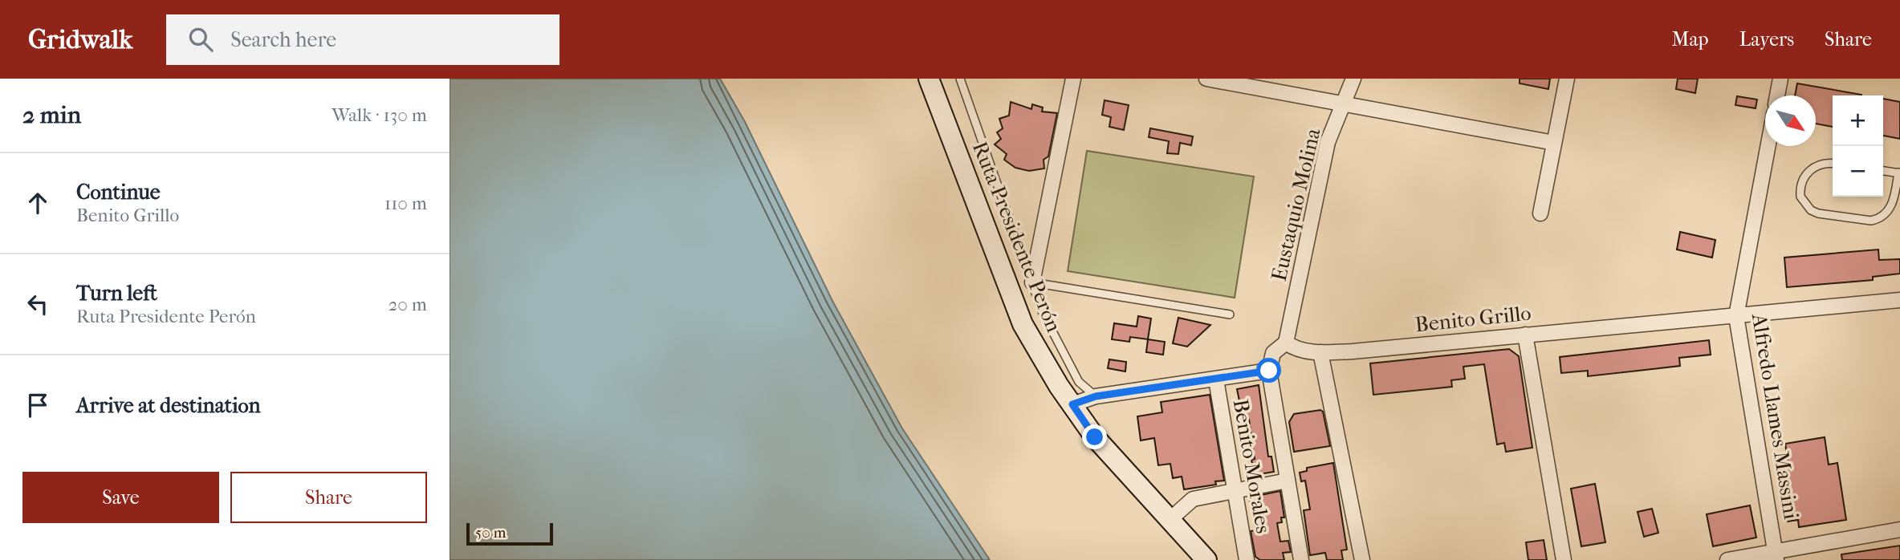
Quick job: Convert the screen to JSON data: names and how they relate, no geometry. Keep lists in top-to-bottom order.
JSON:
{
  "streets": {
    "main road": ["Ruta Presidente Perón"],
    "street": [
      "Eustaquio Molina",
      "Benito Grillo",
      "Alfredo Llames Massini",
      "Benito Morales"
    ]
  },
  "crossings": [
    ["Eustaquio Molina", "Benito Grillo"],
    ["Benito Grillo", "Alfredo Llames Massini"]
  ],
  "scale_bar": "50 m",
  "north": "bottom right",
  "page": {
    "header": "Gridwalk",
    "search": "Search here",
    "nav": ["Map", "Layers", "Share"],
    "heading": ["2 min", "Walk · 130 m"],
    "map_buttons": ["+", "−"],
    "list": [
      ["Continue", "Benito Grillo", "110 m"],
      ["Turn left", "Ruta Presidente Perón", "20 m"],
      "Arrive at destination"
    ],
    "buttons": ["Save", "Share"],
    "scale": "50 m"
  }
}
